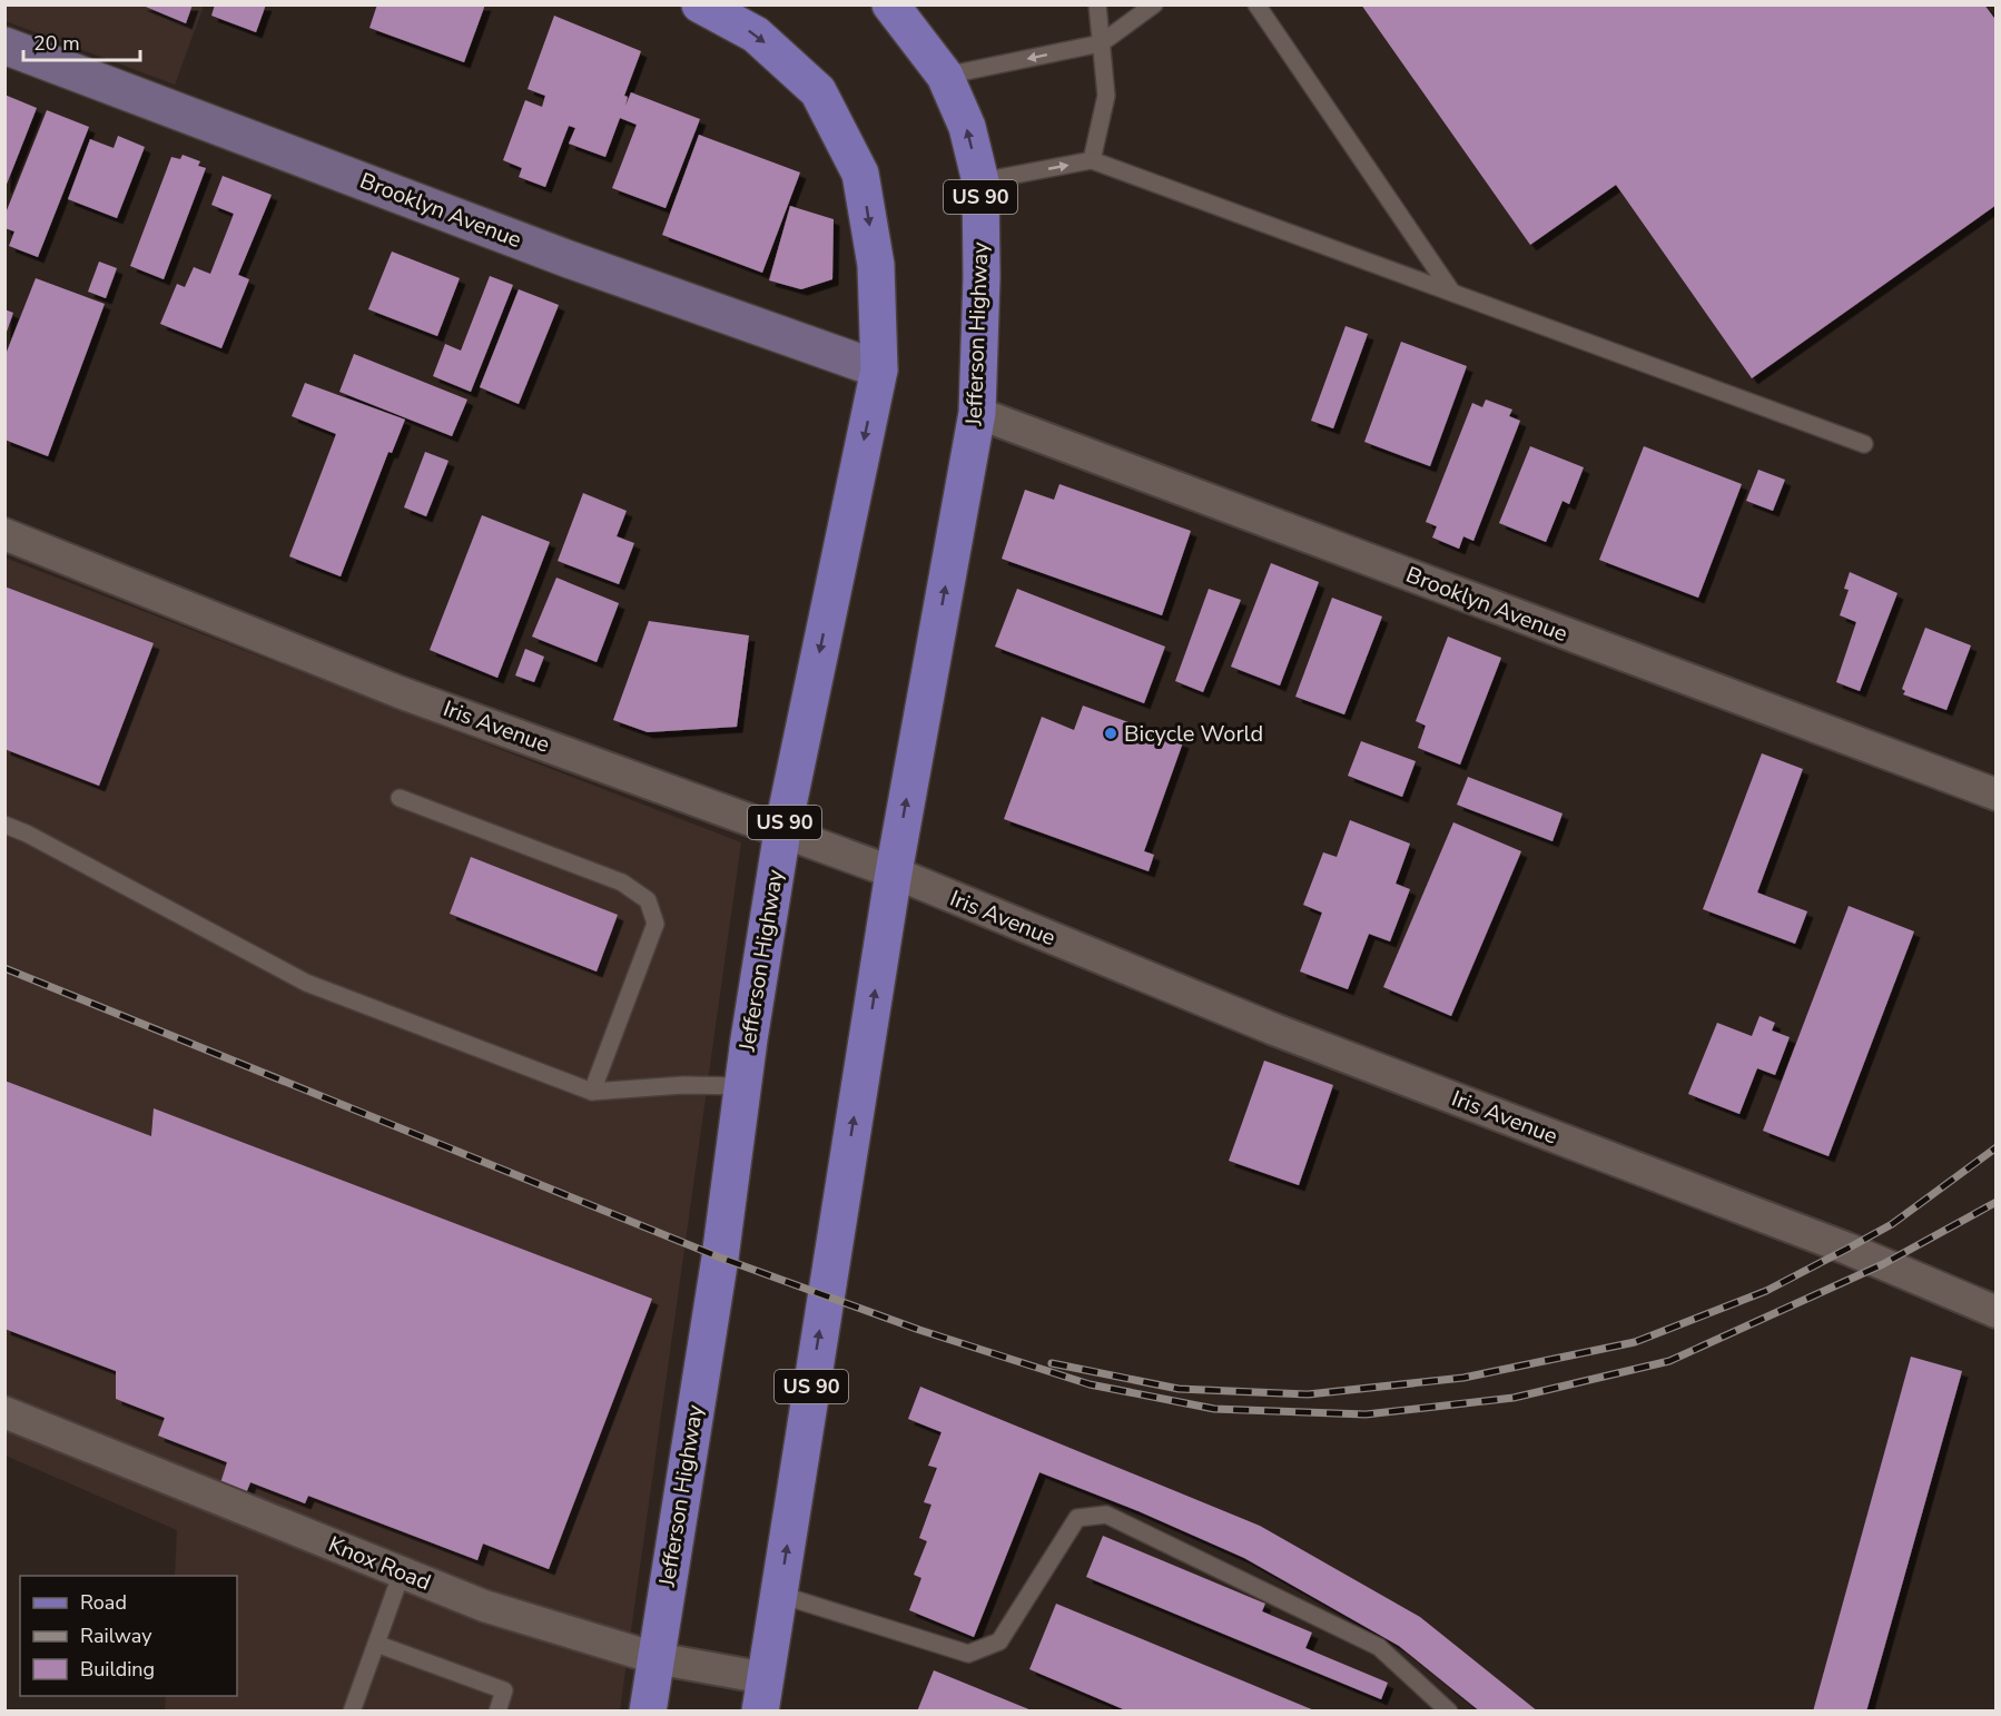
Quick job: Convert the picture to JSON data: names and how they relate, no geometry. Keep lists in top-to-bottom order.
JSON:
{
  "streets": {
    "main road": ["US 90", "Jefferson Highway"],
    "street": ["Brooklyn Avenue", "Iris Avenue", "Knox Road"]
  },
  "crossings": [
    ["Brooklyn Avenue", "Jefferson Highway"],
    ["Jefferson Highway", "Iris Avenue"],
    ["Jefferson Highway", "Knox Road"]
  ],
  "places": ["Bicycle World"],
  "legend": ["Road", "Railway", "Building"],
  "scale_bar": "20 m"
}
